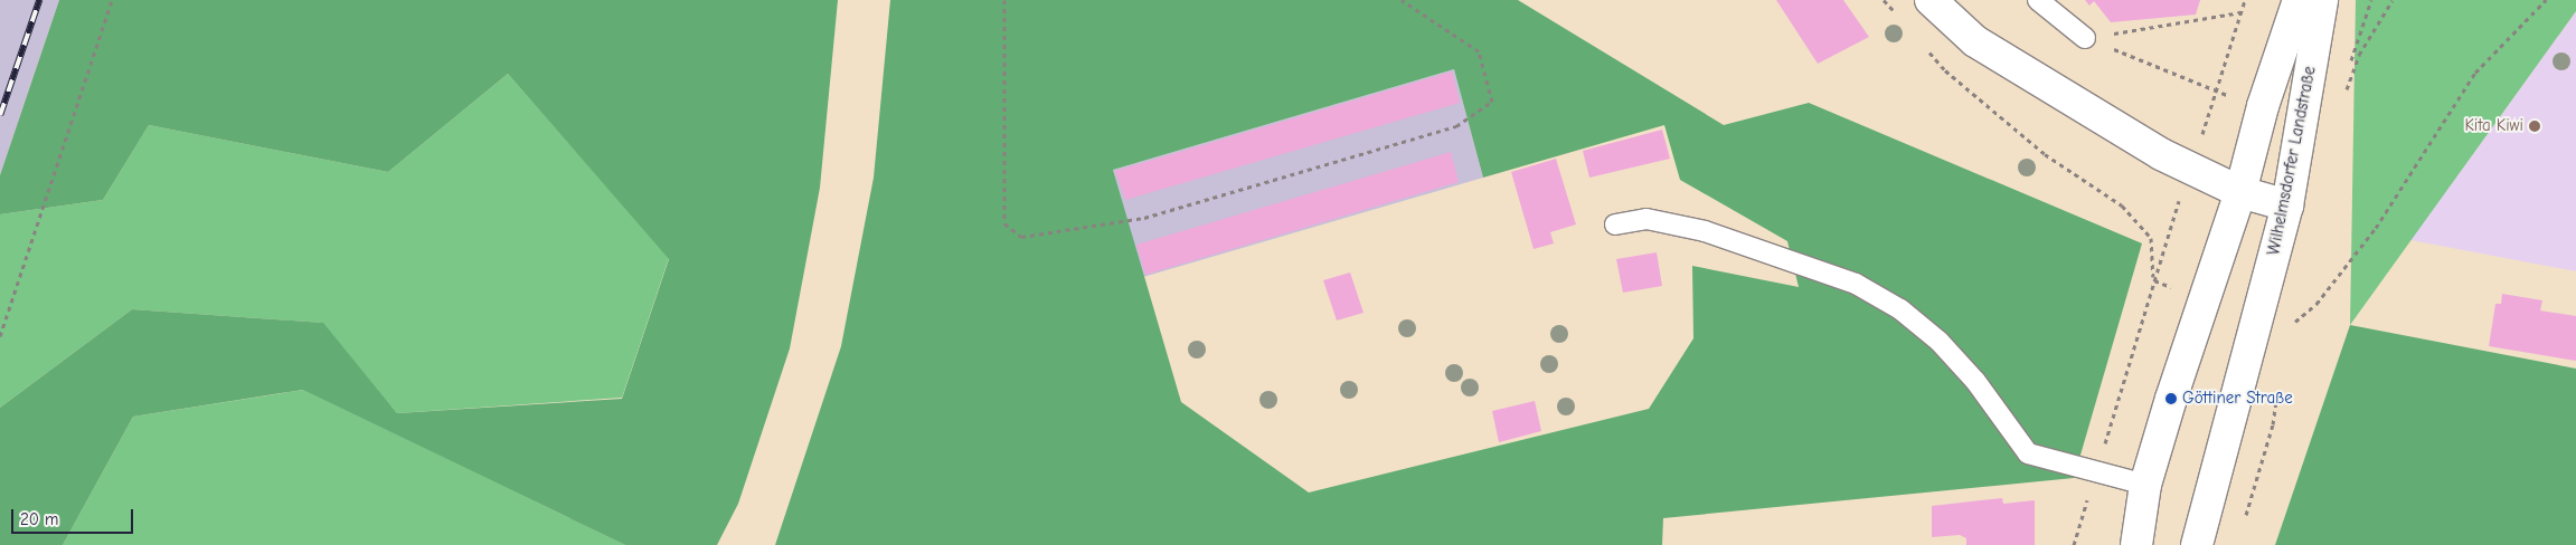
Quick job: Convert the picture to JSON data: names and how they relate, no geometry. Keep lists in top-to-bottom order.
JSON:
{
  "streets": {
    "main road": ["Wilhelmsdorfer Landstraße"]
  },
  "places": ["Kita Kiwi", "Göttiner Straße"],
  "scale_bar": "20 m"
}
